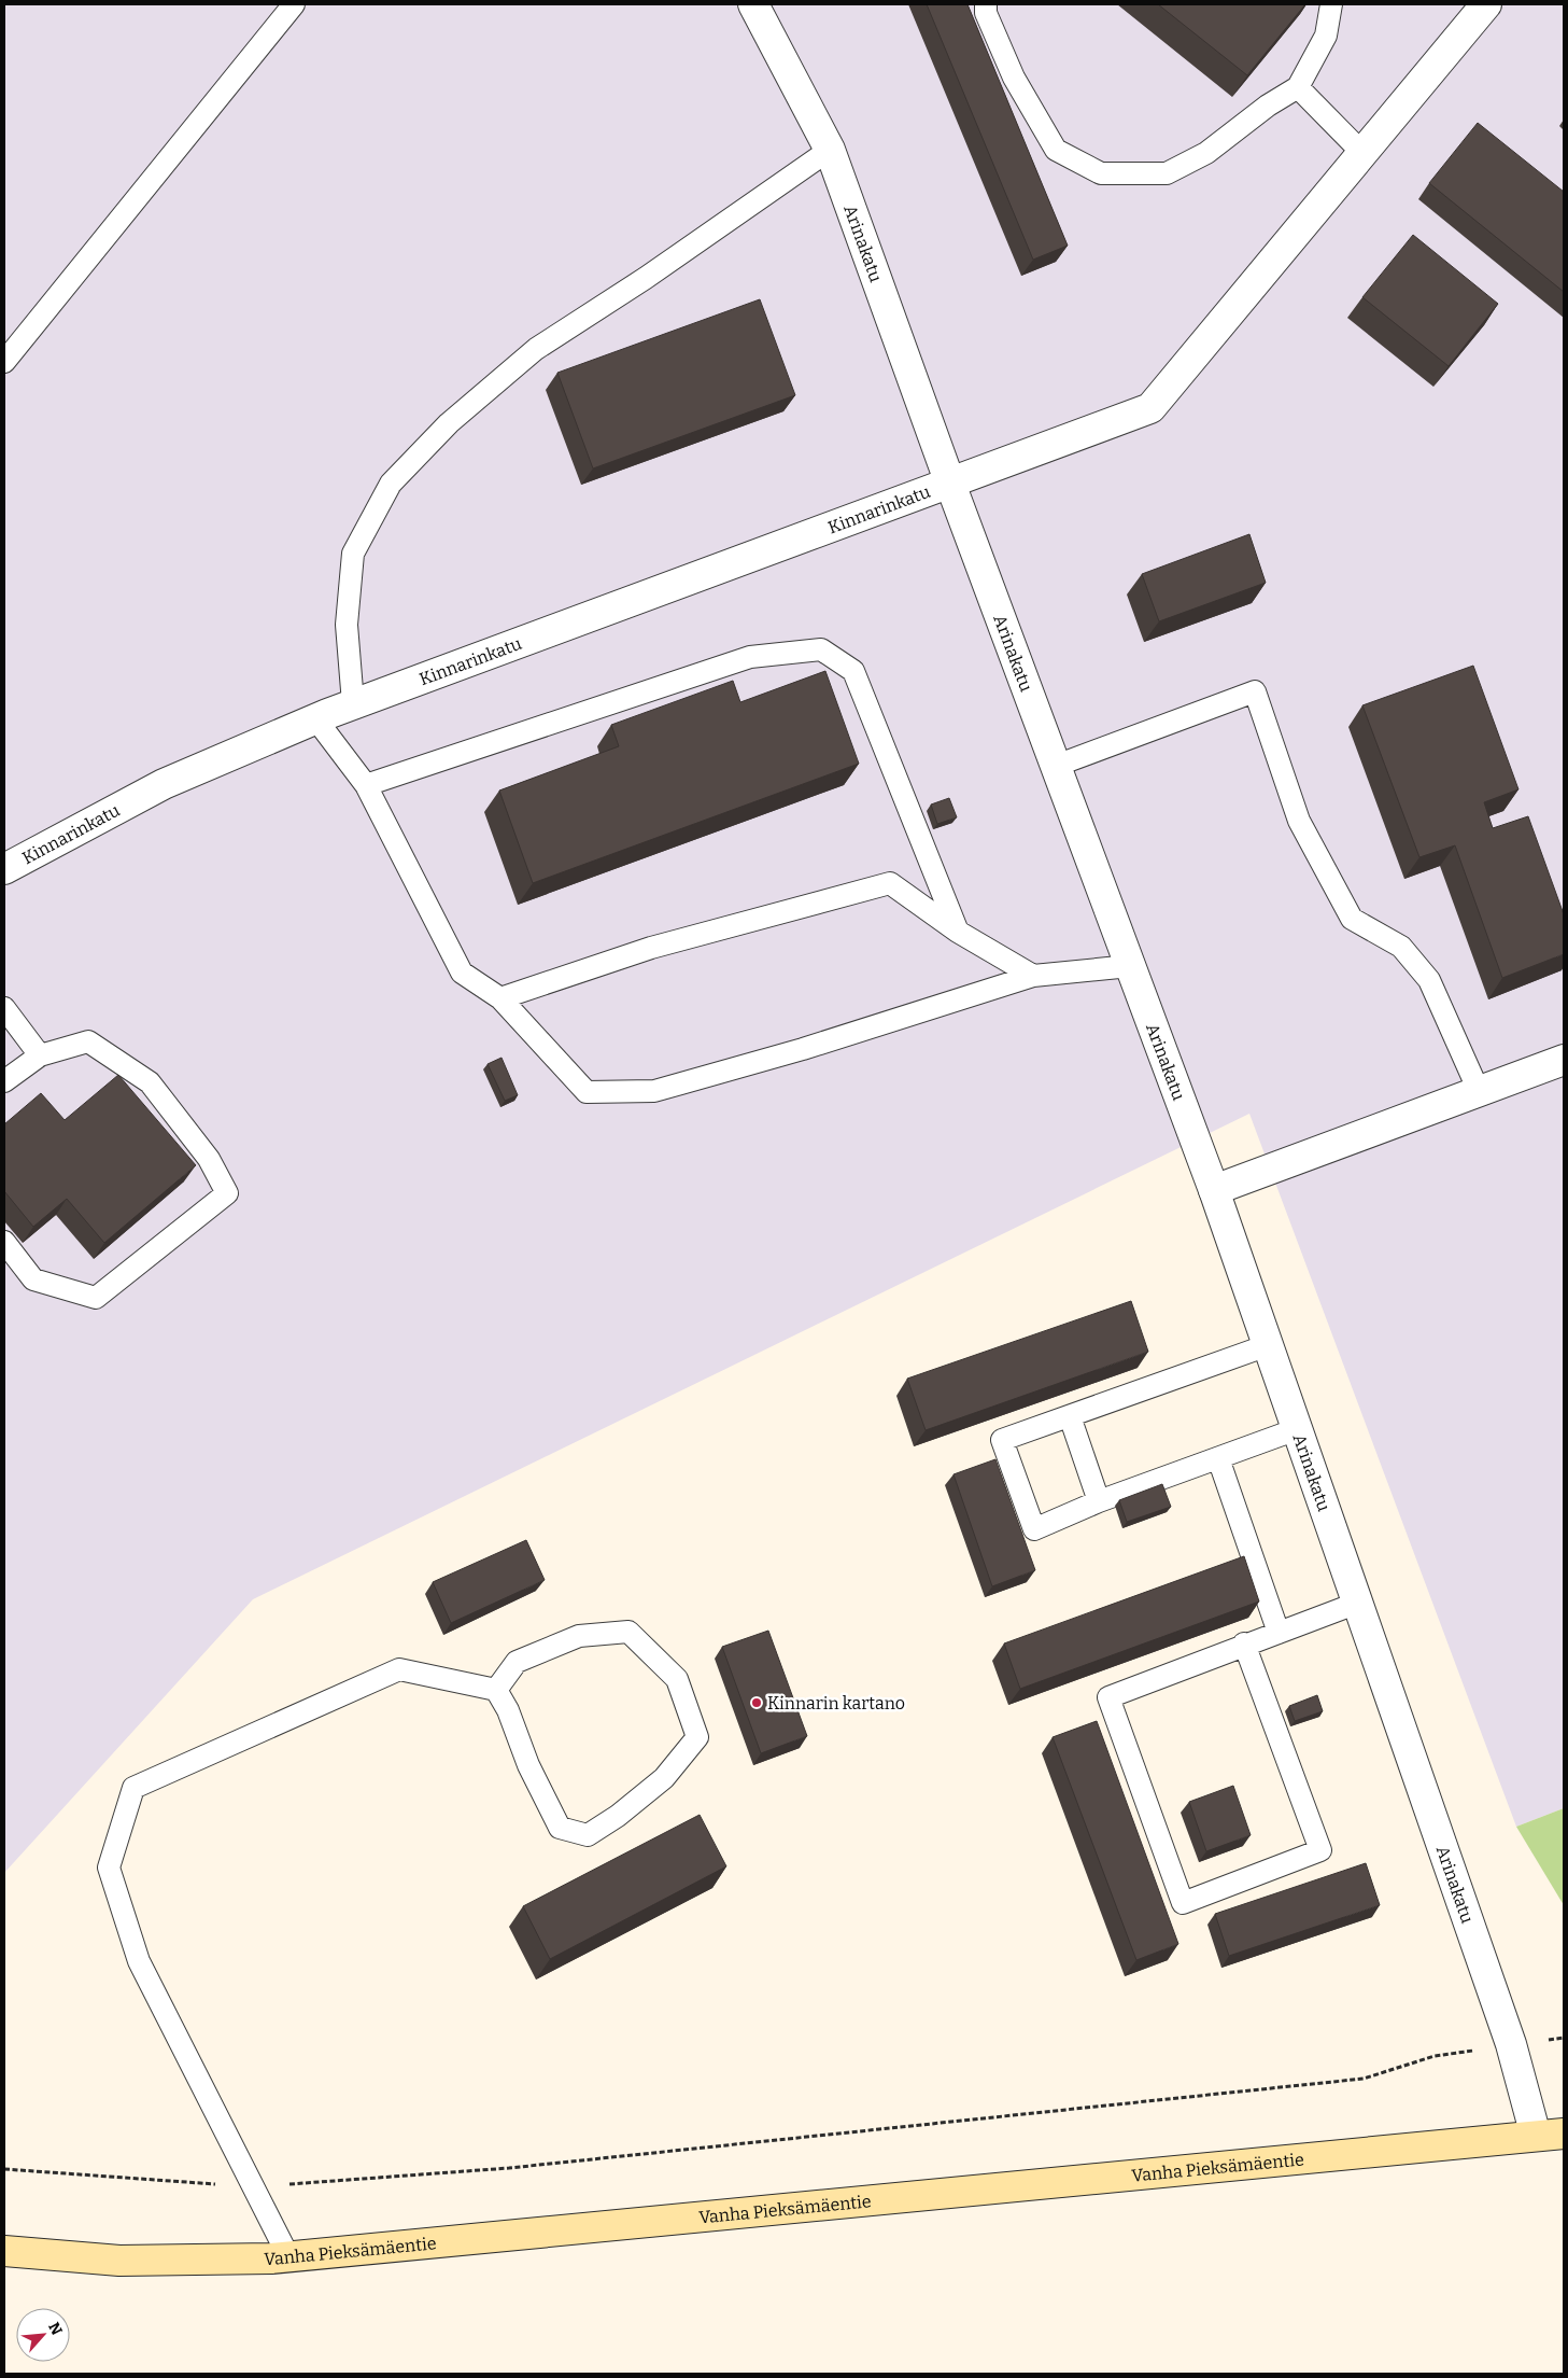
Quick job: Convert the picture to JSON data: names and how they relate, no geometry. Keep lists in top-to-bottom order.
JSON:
{
  "streets": {
    "street": ["Arinakatu", "Kinnarinkatu", "Vanha Pieksämäentie"]
  },
  "crossings": [
    ["Arinakatu", "Kinnarinkatu"],
    ["Arinakatu", "Vanha Pieksämäentie"]
  ],
  "places": ["Kinnarin kartano"],
  "north": "top right"
}
